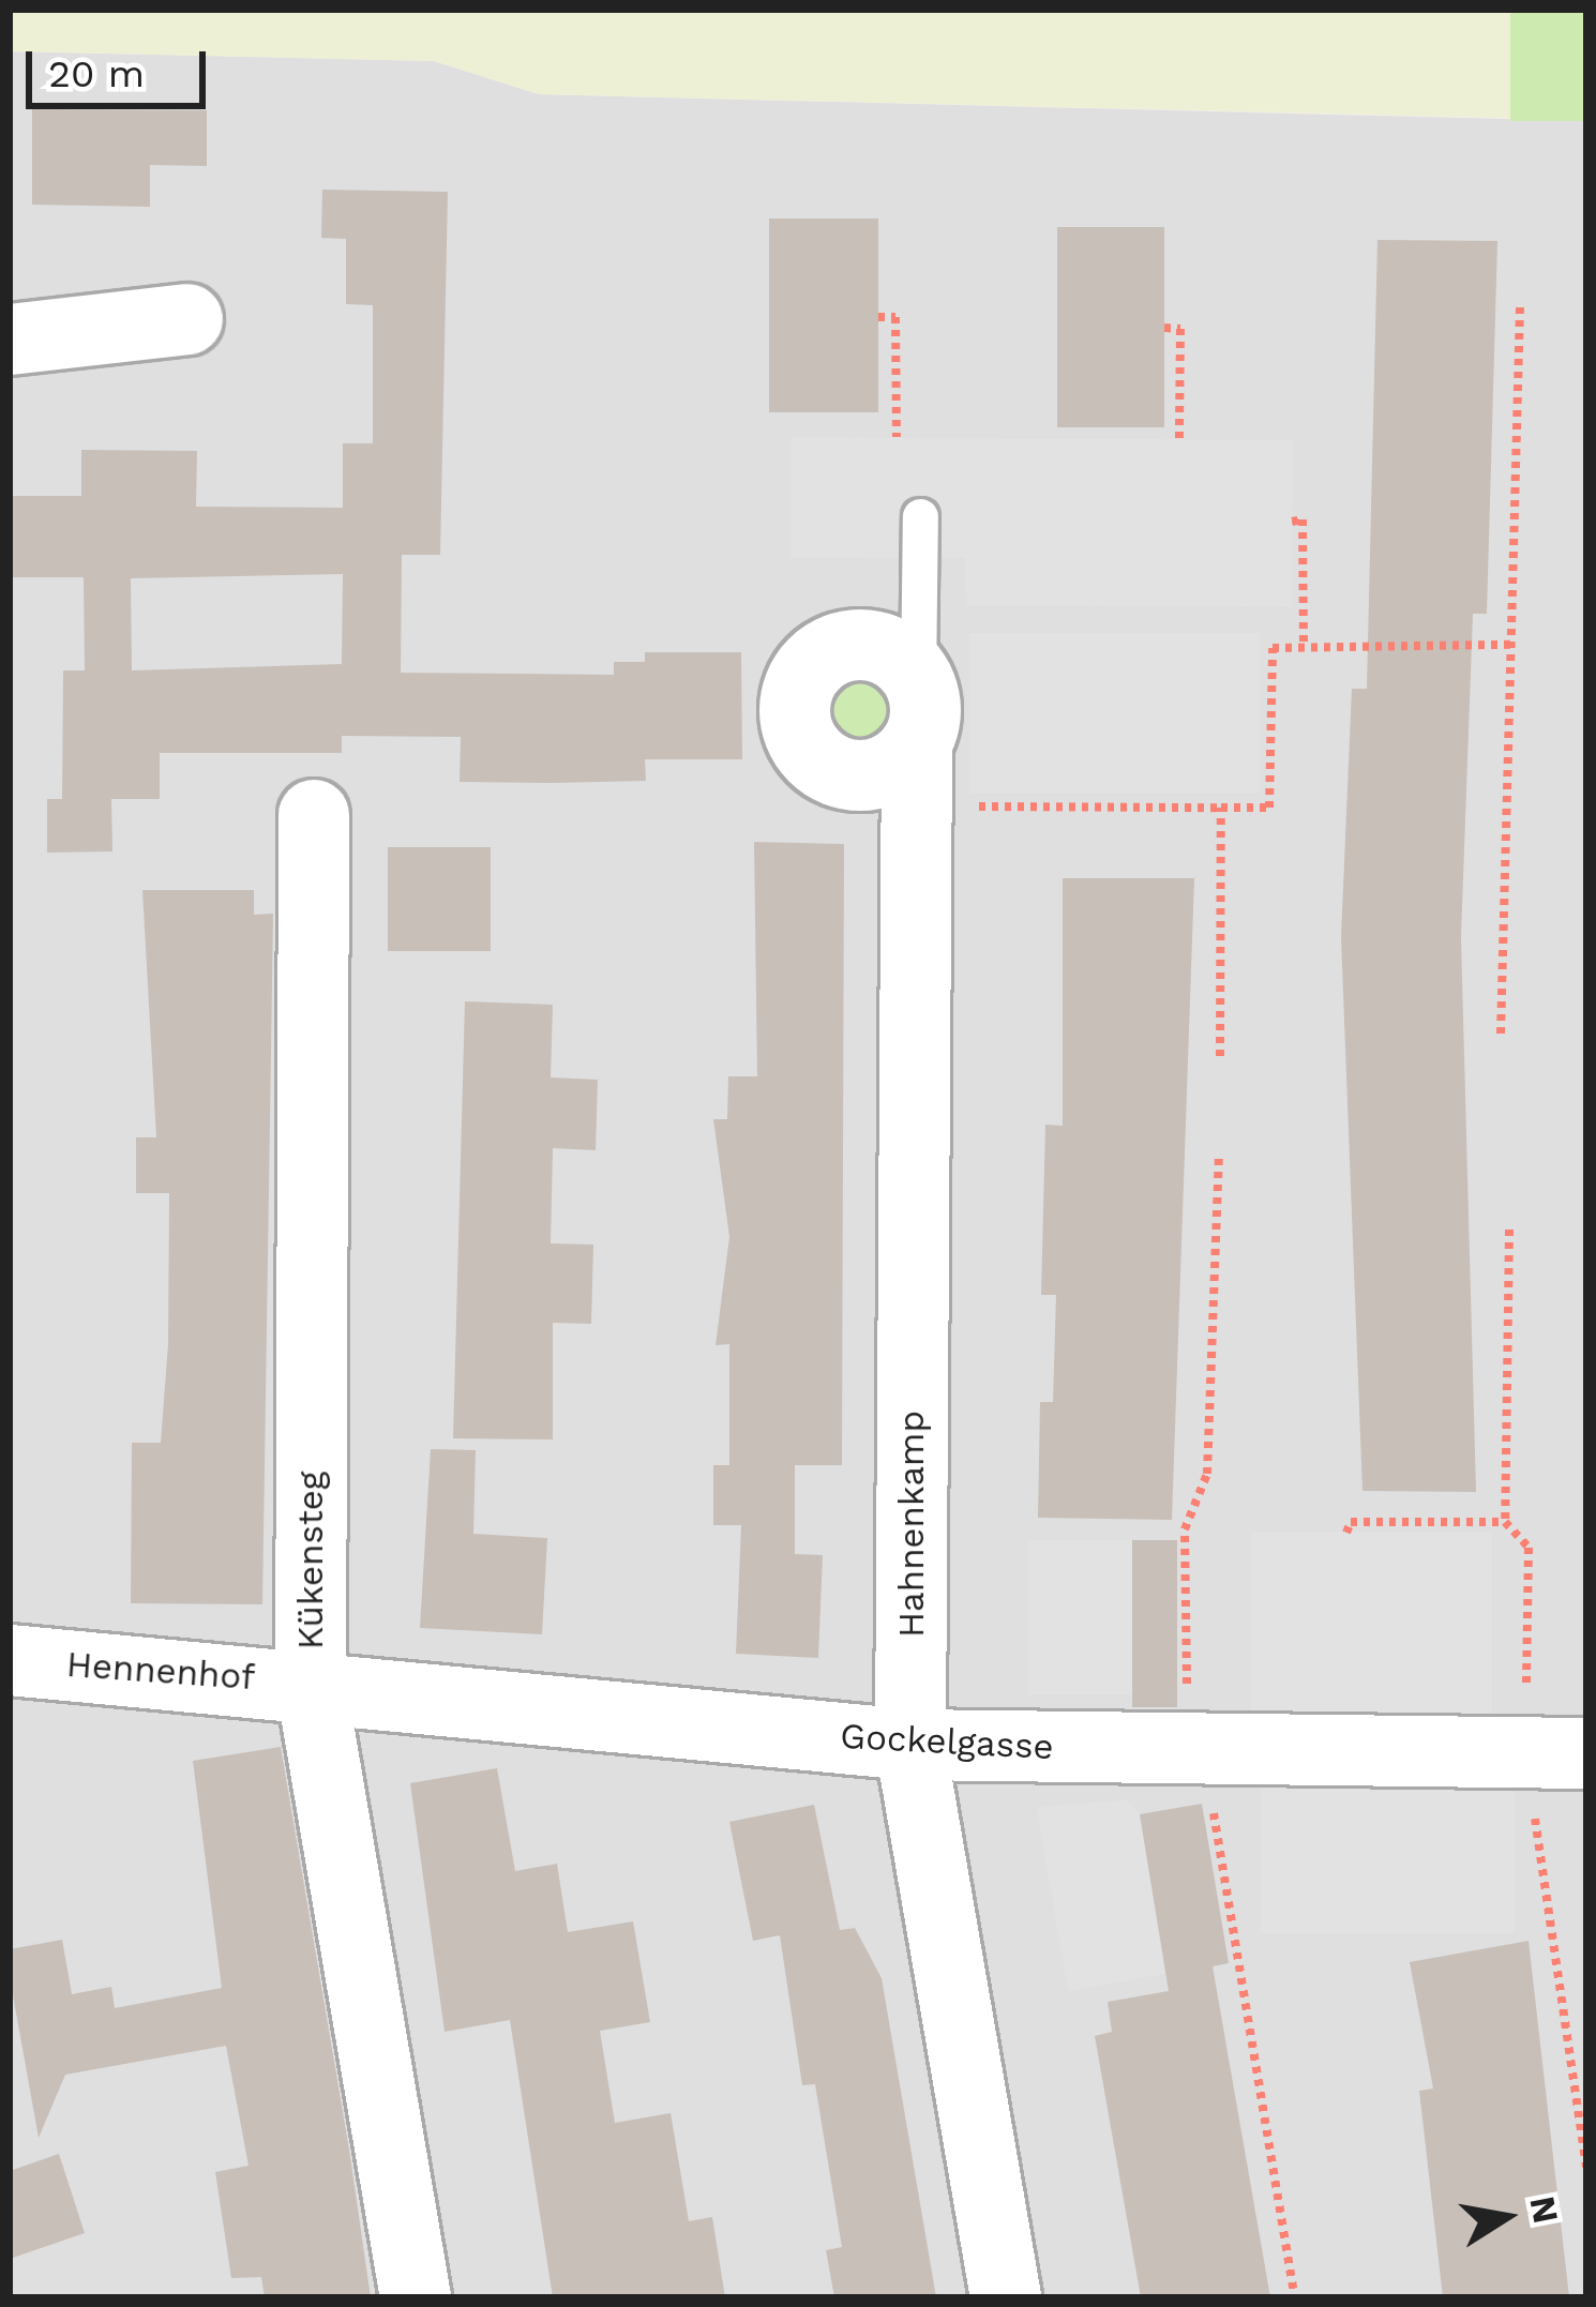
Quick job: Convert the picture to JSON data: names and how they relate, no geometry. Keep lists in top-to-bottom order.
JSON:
{
  "streets": {
    "street": [
      "Hahnenkamp",
      "Kükensteg",
      "Hennenhof",
      "Gockelgasse"
    ]
  },
  "crossings": [
    ["Hahnenkamp", "Gockelgasse"],
    ["Kükensteg", "Hennenhof"],
    ["Kükensteg", "Gockelgasse"],
    ["Hennenhof", "Gockelgasse"]
  ],
  "scale_bar": "20 m",
  "north": "right"
}
